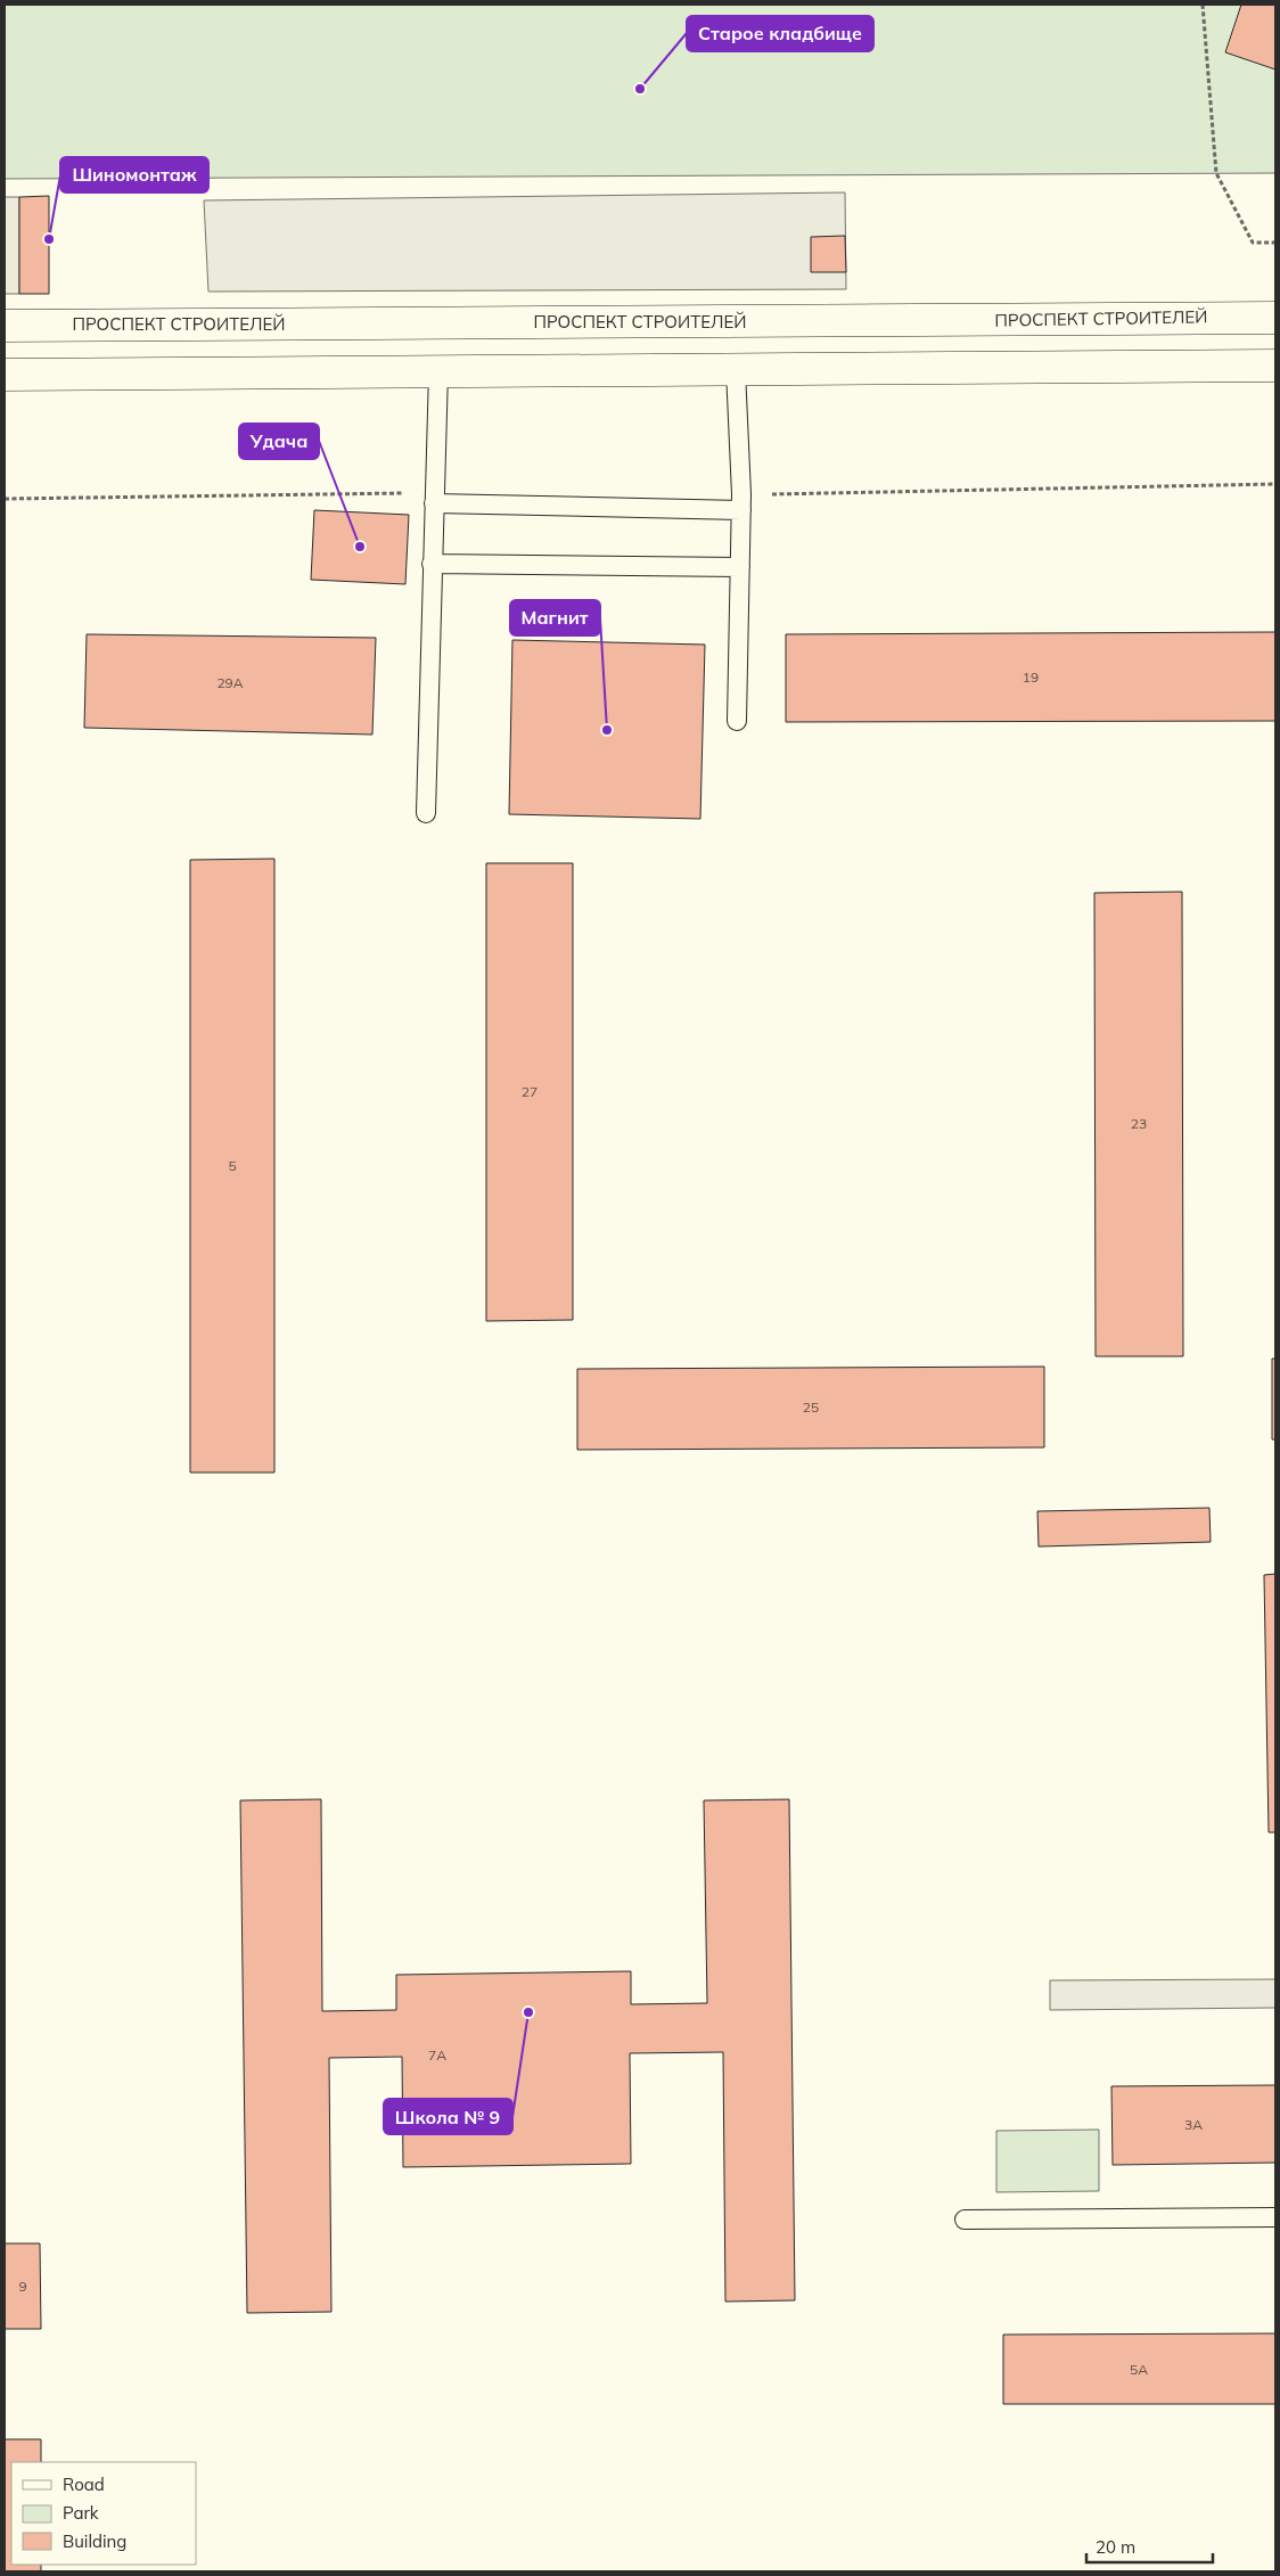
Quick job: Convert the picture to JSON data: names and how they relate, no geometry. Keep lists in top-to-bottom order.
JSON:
{
  "streets": {
    "main road": ["ПРОСПЕКТ СТРОИТЕЛЕЙ"]
  },
  "places": [
    "Старое кладбище",
    "Шиномонтаж",
    "Удача",
    "Магнит",
    "Школа № 9"
  ],
  "house_numbers": [
    "19",
    "29А",
    "27",
    "23",
    "5",
    "25",
    "7А",
    "3А",
    "9",
    "5А"
  ],
  "legend": ["Road", "Park", "Building"],
  "scale_bar": "20 m"
}
